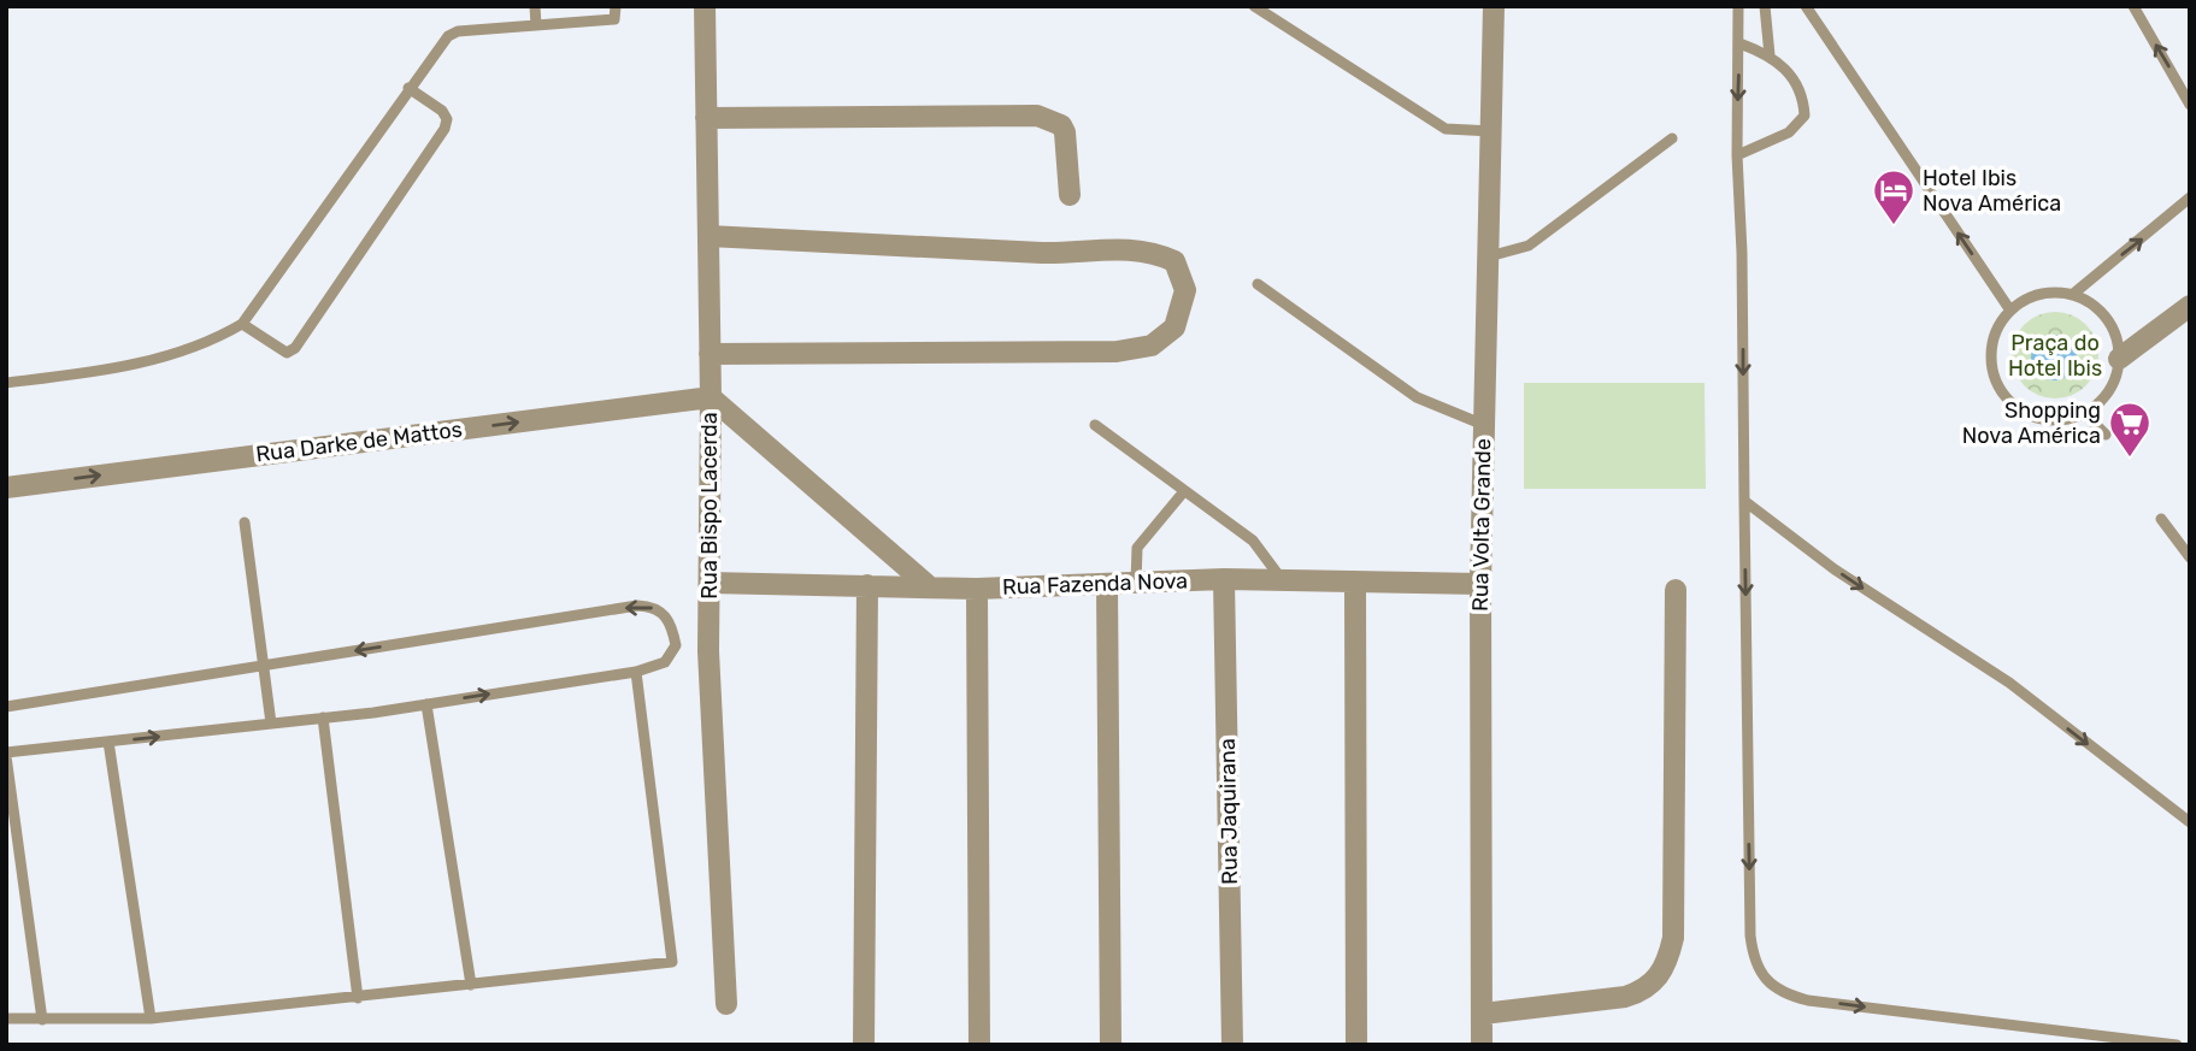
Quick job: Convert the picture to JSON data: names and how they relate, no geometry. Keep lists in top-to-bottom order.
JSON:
{
  "streets": {
    "street": [
      "Rua Darke de Mattos",
      "Rua Bispo Lacerda",
      "Rua Volta Grande",
      "Rua Fazenda Nova",
      "Rua Jaquirana"
    ]
  },
  "crossings": [
    ["Rua Darke de Mattos", "Rua Bispo Lacerda"],
    ["Rua Bispo Lacerda", "Rua Fazenda Nova"],
    ["Rua Volta Grande", "Rua Fazenda Nova"],
    ["Rua Fazenda Nova", "Rua Jaquirana"]
  ],
  "one_way": ["Rua Darke de Mattos"],
  "parks": ["Praça do Hotel Ibis"],
  "places": {
    "hotel": ["Hotel Ibis Nova América"],
    "supermarket": ["Shopping Nova América"]
  }
}
